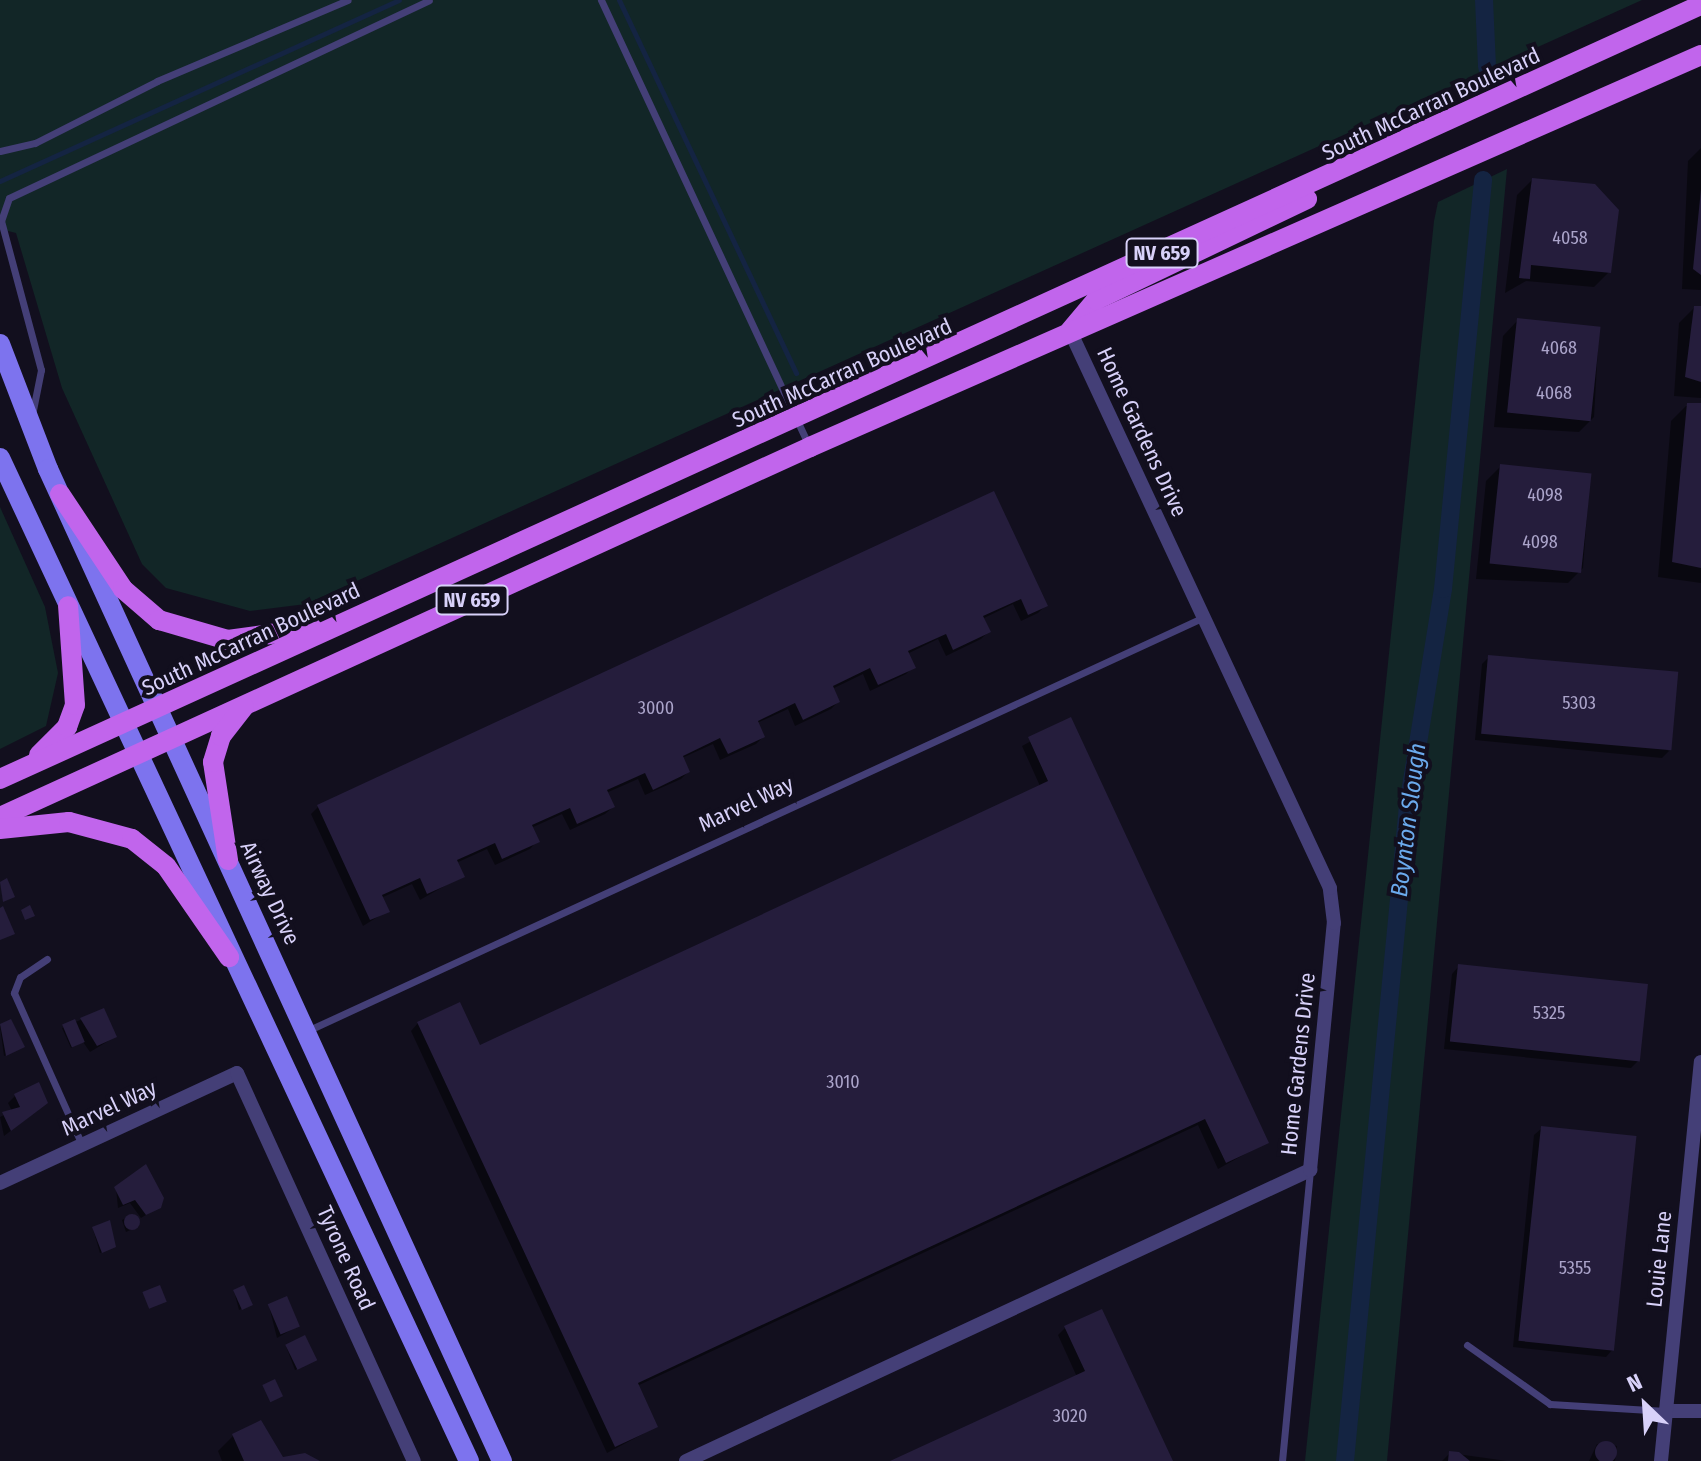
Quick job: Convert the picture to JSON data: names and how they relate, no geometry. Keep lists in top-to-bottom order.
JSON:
{
  "streets": {
    "main road": ["South McCarran Boulevard", "NV 659", "Airway Drive"],
    "street": [
      "Home Gardens Drive",
      "Marvel Way",
      "Tyrone Road",
      "Louie Lane"
    ]
  },
  "crossings": [
    ["South McCarran Boulevard", "Airway Drive"],
    ["NV 659", "Home Gardens Drive"],
    ["NV 659", "Airway Drive"],
    ["Home Gardens Drive", "Marvel Way"],
    ["Marvel Way", "Airway Drive"],
    ["Marvel Way", "Tyrone Road"]
  ],
  "water": ["Boynton Slough"],
  "house_numbers": [
    "4058",
    "4068",
    "4068",
    "4098",
    "4098",
    "5303",
    "3000",
    "5325",
    "3010",
    "5355",
    "3020"
  ],
  "north": "top left"
}
